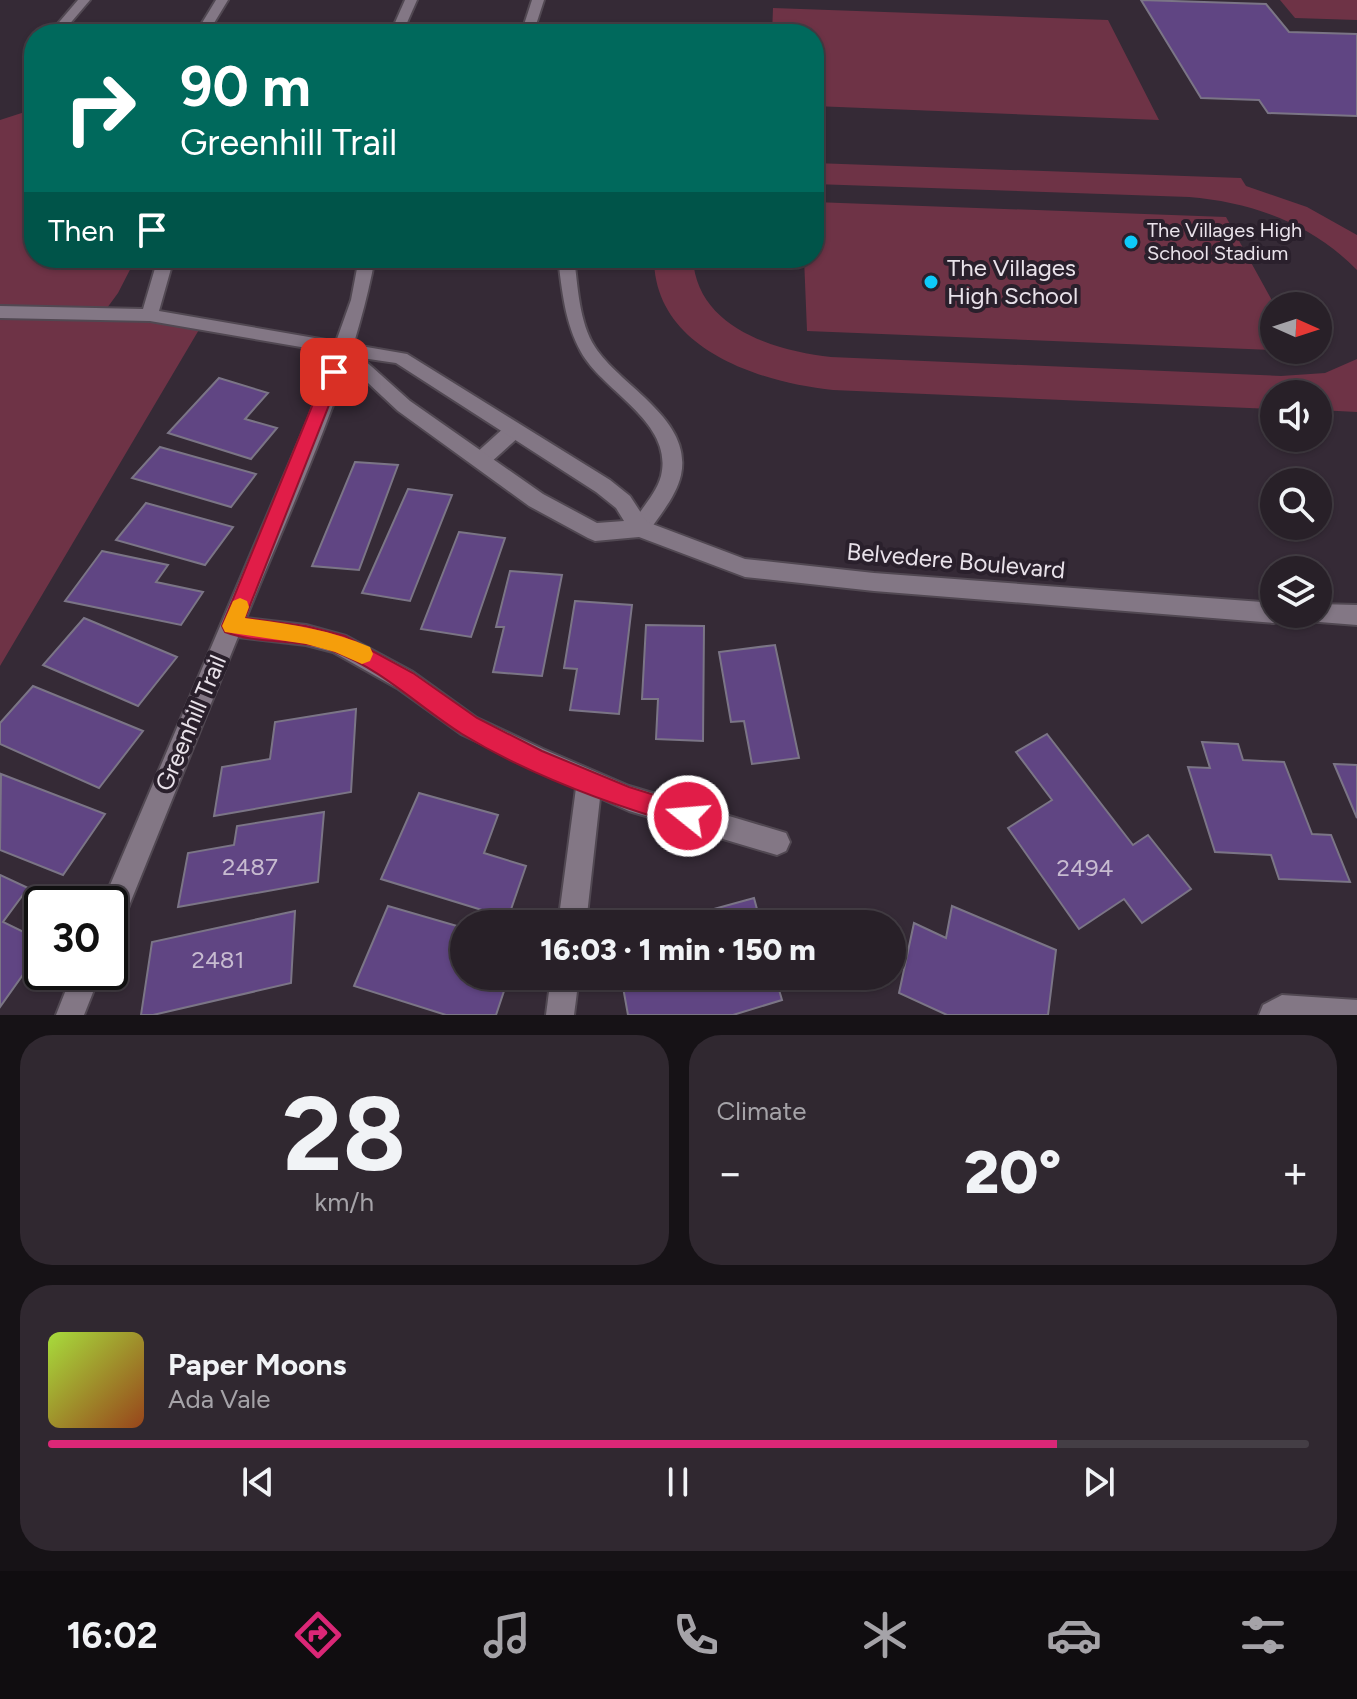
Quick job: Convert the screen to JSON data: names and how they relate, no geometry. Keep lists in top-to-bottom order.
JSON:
{
  "streets": {
    "street": ["Belvedere Boulevard", "Greenhill Trail"]
  },
  "crossings": [
    ["Belvedere Boulevard", "Greenhill Trail"]
  ],
  "places": ["The Villages High School Stadium", "The Villages High School"],
  "house_numbers": ["2487", "2494", "2481"],
  "north": "right",
  "page": {
    "turn": ["90 m", "Greenhill Trail"],
    "then": "Then",
    "limit": "30",
    "trip": "16:03 · 1 min · 150 m",
    "tile": [
      ["28", "km/h"],
      "Climate"
    ],
    "heat": ["−", "20°", "+"],
    "song": ["Paper Moons", "Ada Vale"],
    "tabs": "16:02"
  }
}
